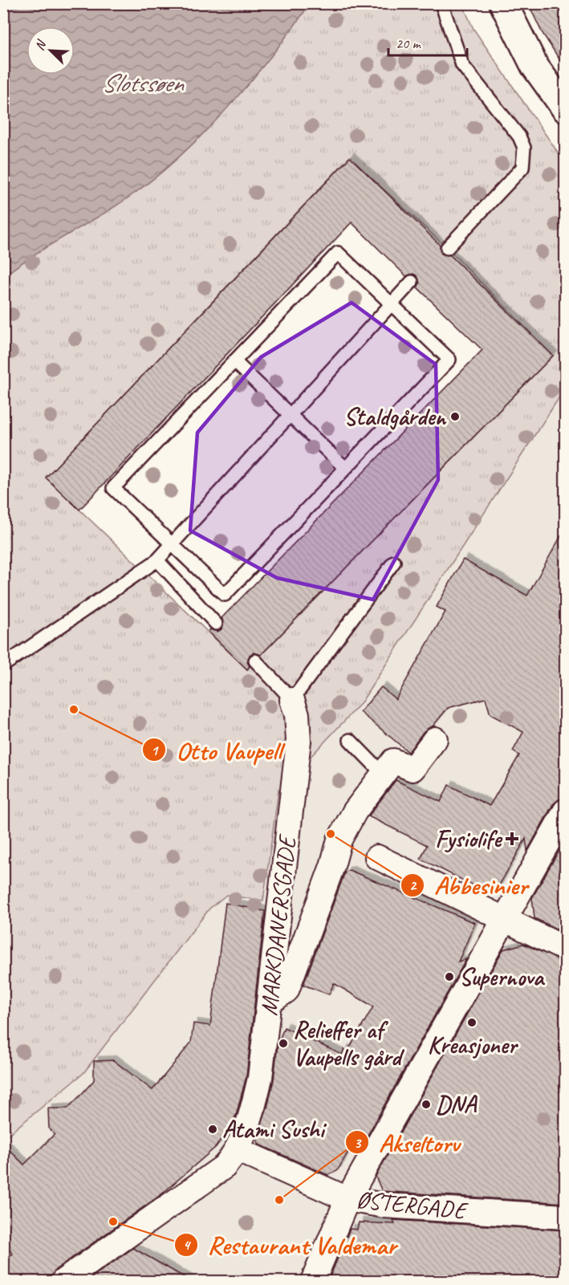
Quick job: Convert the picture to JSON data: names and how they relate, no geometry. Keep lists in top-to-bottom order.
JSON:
{
  "streets": {
    "street": ["MARKDANERSGADE", "ØSTERGADE"]
  },
  "crossings": [
    ["MARKDANERSGADE", "ØSTERGADE"]
  ],
  "water": ["Slotssøen"],
  "places": {
    "other": [
      "Staldgården",
      "Otto Vaupell",
      "Abbesinier",
      "Supernova",
      "Kreasjoner",
      "Relieffer af Vaupells gård",
      "DNA",
      "Atami Sushi",
      "Akseltorv",
      "Restaurant Valdemar"
    ],
    "health": ["Fysiolife"]
  },
  "scale_bar": "20 m",
  "north": "top left"
}
